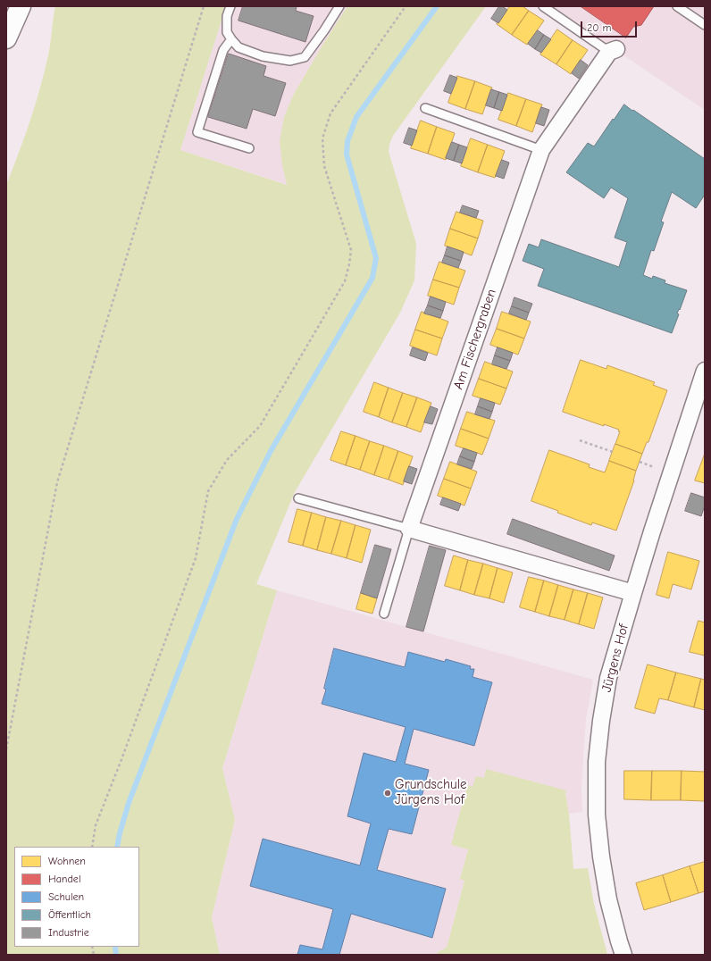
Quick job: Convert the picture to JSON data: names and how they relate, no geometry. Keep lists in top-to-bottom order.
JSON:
{
  "streets": {
    "street": ["Am Fischergraben", "Jürgens Hof"]
  },
  "places": ["Grundschule Jürgens Hof"],
  "legend": [
    "Wohnen",
    "Handel",
    "Schulen",
    "Öffentlich",
    "Industrie"
  ],
  "scale_bar": "20 m"
}
